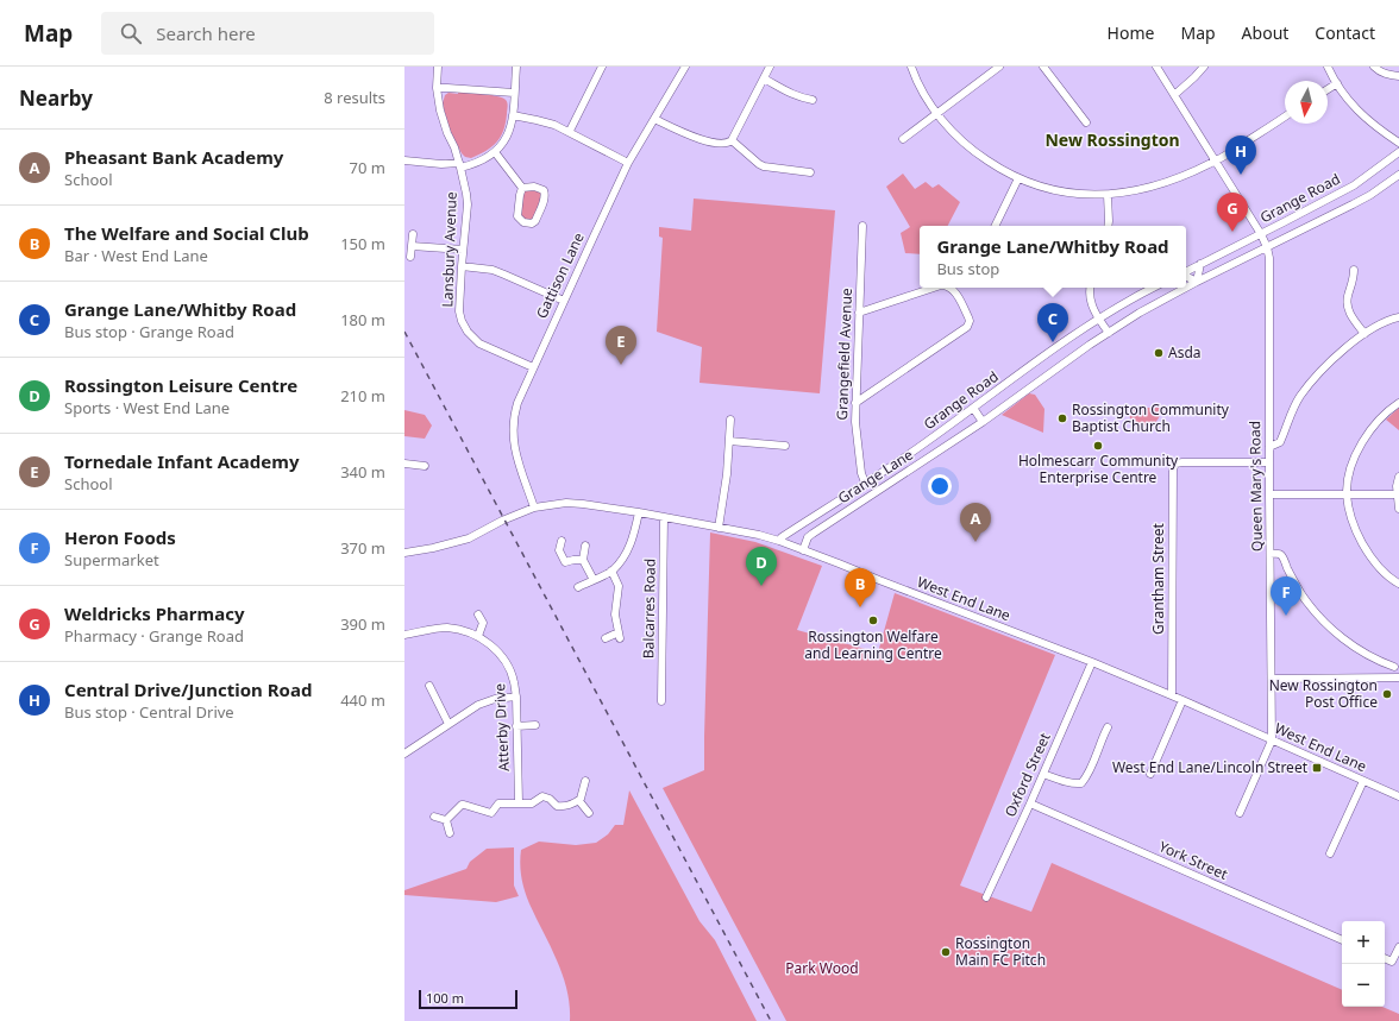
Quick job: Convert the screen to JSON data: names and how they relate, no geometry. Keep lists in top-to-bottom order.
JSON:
{
  "streets": {
    "street": [
      "Grange Road",
      "Lansbury Avenue",
      "Gattison Lane",
      "Grangefield Avenue",
      "Grange Lane",
      "Queen Mary's Road",
      "Grantham Street",
      "West End Lane",
      "Balcarres Road",
      "Atterby Drive",
      "Oxford Street",
      "York Street"
    ]
  },
  "crossings": [
    ["Grange Road", "Grangefield Avenue"],
    ["Grange Road", "Queen Mary's Road"],
    ["Grange Road", "West End Lane"],
    ["Lansbury Avenue", "Gattison Lane"],
    ["Gattison Lane", "West End Lane"],
    ["Grange Lane", "Queen Mary's Road"],
    ["Grange Lane", "West End Lane"],
    ["Queen Mary's Road", "Grantham Street"],
    ["Queen Mary's Road", "West End Lane"],
    ["Grantham Street", "West End Lane"],
    ["West End Lane", "Balcarres Road"],
    ["West End Lane", "Oxford Street"],
    ["Oxford Street", "York Street"]
  ],
  "districts": ["New Rossington"],
  "parks": ["Park Wood"],
  "places": {
    "other": [
      "Asda",
      "Rossington Community Baptist Church",
      "Holmescarr Community Enterprise Centre",
      "Rossington Welfare and Learning Centre",
      "New Rossington Post Office",
      "Rossington Main FC Pitch"
    ],
    "transit": ["West End Lane/Lincoln Street"]
  },
  "scale_bar": "100 m",
  "north": "bottom",
  "page": {
    "header": "Map",
    "search": "Search here",
    "nav": [
      "Home",
      "Map",
      "About",
      "Contact"
    ],
    "heading": ["Nearby", "8 results"],
    "list": [
      {
        "mark": "A",
        "name": "Pheasant Bank Academy",
        "note": "School",
        "value": "70 m"
      },
      {
        "mark": "B",
        "name": "The Welfare and Social Club",
        "note": "Bar · West End Lane",
        "value": "150 m"
      },
      {
        "mark": "C",
        "name": "Grange Lane/Whitby Road",
        "note": "Bus stop · Grange Road",
        "value": "180 m"
      },
      {
        "mark": "D",
        "name": "Rossington Leisure Centre",
        "note": "Sports · West End Lane",
        "value": "210 m"
      },
      {
        "mark": "E",
        "name": "Tornedale Infant Academy",
        "note": "School",
        "value": "340 m"
      },
      {
        "mark": "F",
        "name": "Heron Foods",
        "note": "Supermarket",
        "value": "370 m"
      },
      {
        "mark": "G",
        "name": "Weldricks Pharmacy",
        "note": "Pharmacy · Grange Road",
        "value": "390 m"
      },
      {
        "mark": "H",
        "name": "Central Drive/Junction Road",
        "note": "Bus stop · Central Drive",
        "value": "440 m"
      }
    ],
    "pins": [
      "H",
      "G",
      "C",
      "E",
      "A",
      "D",
      "B",
      "F"
    ],
    "popup": ["Grange Lane/Whitby Road", "Bus stop"],
    "map_buttons": ["+", "−"],
    "scale": "100 m"
  }
}
